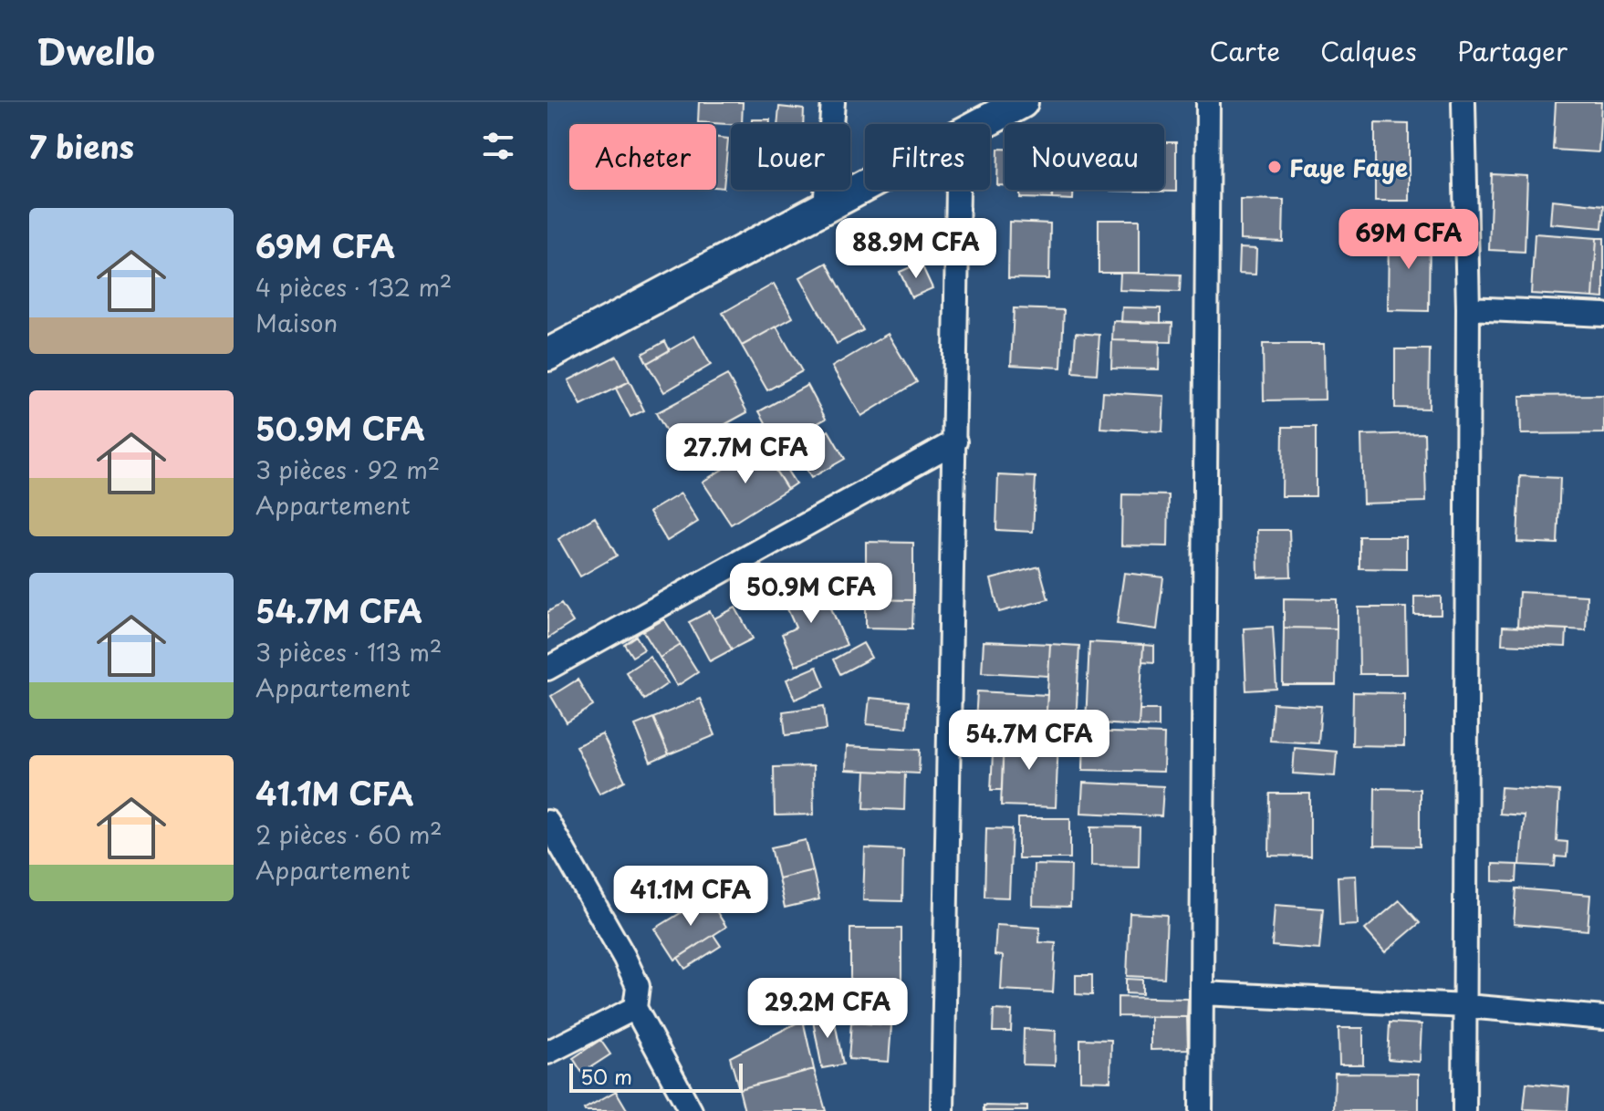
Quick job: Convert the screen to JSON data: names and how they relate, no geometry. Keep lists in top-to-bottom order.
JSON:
{
  "places": ["Faye Faye"],
  "scale_bar": "50 m",
  "page": {
    "header": "Dwello",
    "nav": ["Carte", "Calques", "Partager"],
    "heading": "7 biens",
    "chip": [
      "Acheter",
      "Louer",
      "Filtres",
      "Nouveau"
    ],
    "list": [
      {
        "name": "69M CFA",
        "note": "4 pièces · 132 m² · Maison"
      },
      {
        "name": "50.9M CFA",
        "note": "3 pièces · 92 m² · Appartement"
      },
      {
        "name": "54.7M CFA",
        "note": "3 pièces · 113 m² · Appartement"
      },
      {
        "name": "41.1M CFA",
        "note": "2 pièces · 60 m² · Appartement"
      }
    ],
    "price": [
      "69M CFA",
      "88.9M CFA",
      "27.7M CFA",
      "50.9M CFA",
      "54.7M CFA",
      "41.1M CFA",
      "29.2M CFA"
    ],
    "scale": "50 m"
  }
}
